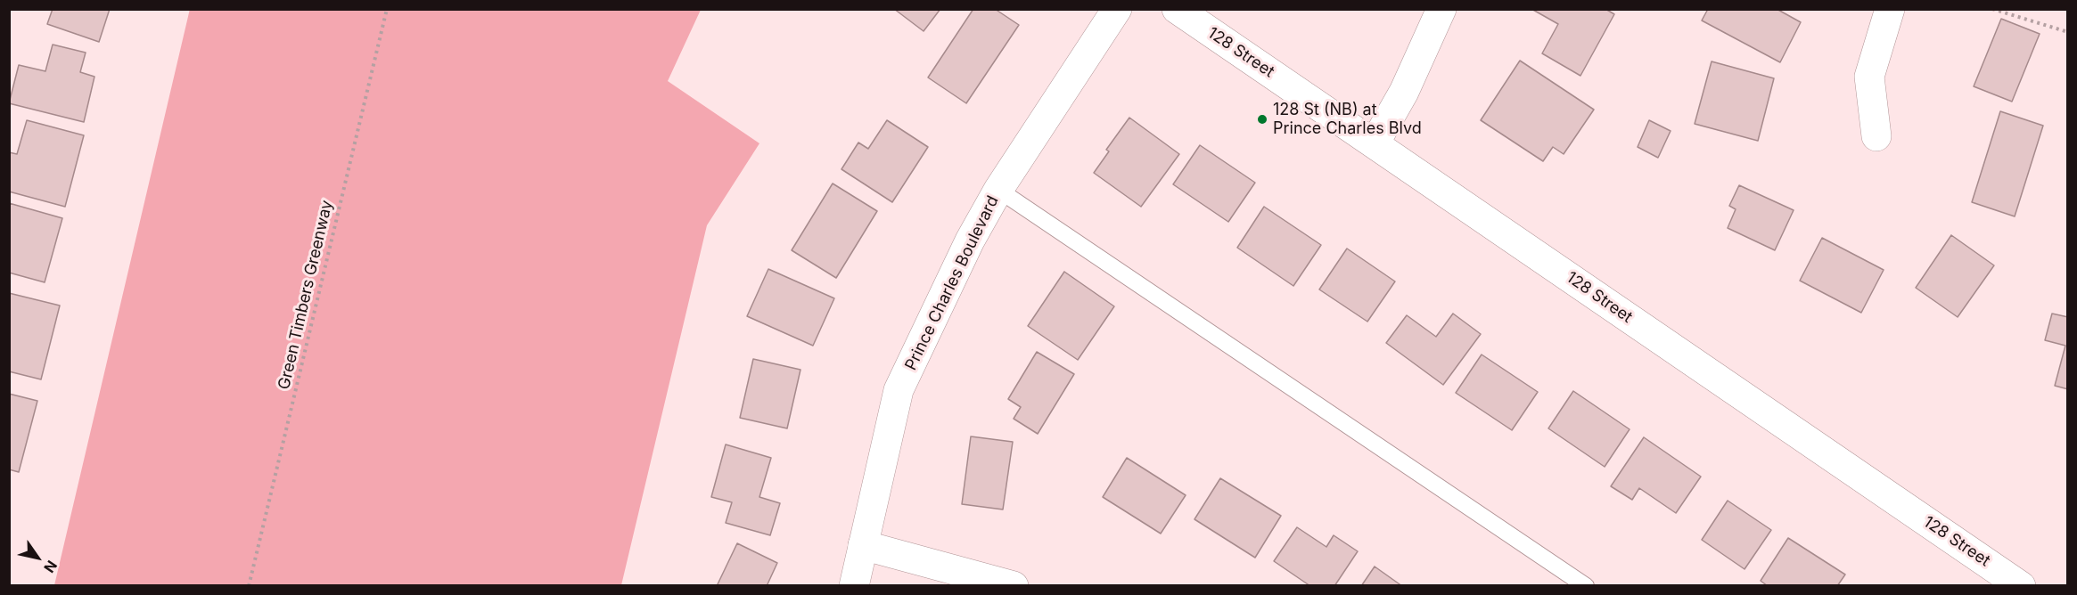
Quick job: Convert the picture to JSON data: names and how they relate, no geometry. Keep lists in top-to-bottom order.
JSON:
{
  "streets": {
    "street": ["128 Street", "Prince Charles Boulevard"],
    "path": ["Green Timbers Greenway"]
  },
  "places": ["128 St (NB) at Prince Charles Blvd"],
  "north": "bottom right"
}
